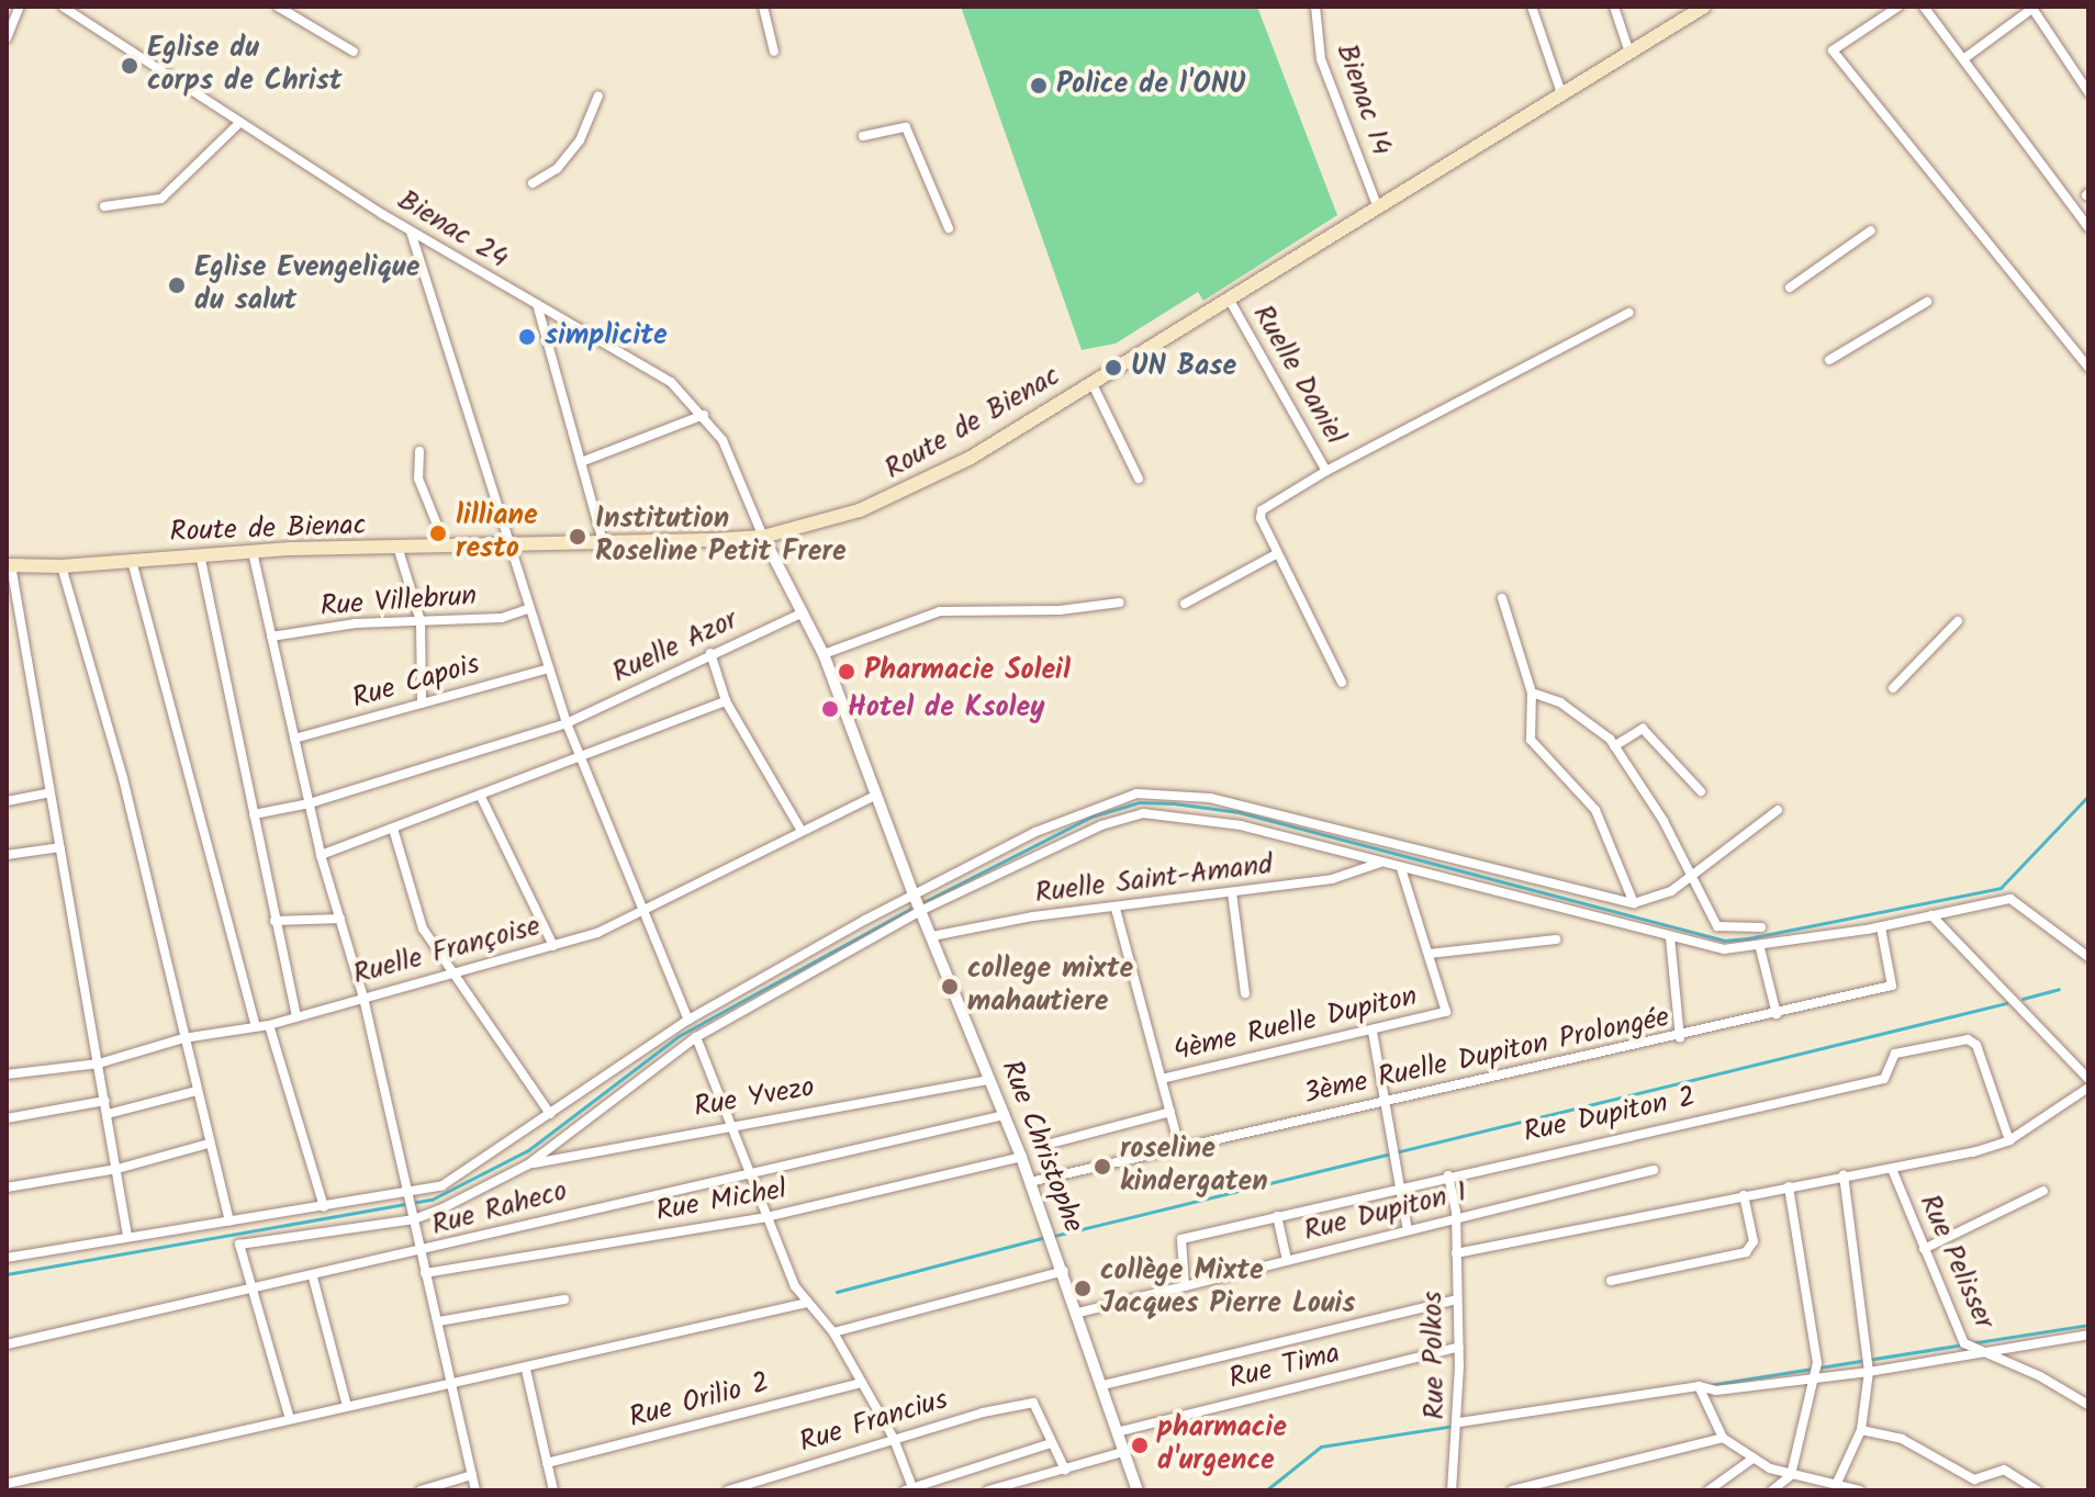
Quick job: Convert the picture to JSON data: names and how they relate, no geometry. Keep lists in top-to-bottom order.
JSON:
{
  "streets": {
    "main road": ["Route de Bienac"],
    "street": [
      "Bienac 14",
      "Bienac 24",
      "Ruelle Daniel",
      "Rue Villebrun",
      "Ruelle Azor",
      "Rue Capois",
      "Ruelle Saint-Amand",
      "Ruelle Françoise",
      "4ème Ruelle Dupiton",
      "3ème Ruelle Dupiton Prolongée",
      "Rue Yvezo",
      "Rue Dupiton 2",
      "Rue Christophe",
      "Rue Michel",
      "Rue Raheco",
      "Rue Dupiton 1",
      "Rue Pelisser",
      "Rue Polkos",
      "Rue Tima",
      "Rue Orilio 2",
      "Rue Francius"
    ]
  },
  "crossings": [
    ["Bienac 14", "Route de Bienac"],
    ["Bienac 24", "Route de Bienac"],
    ["Bienac 24", "Rue Christophe"],
    ["Ruelle Daniel", "Route de Bienac"],
    ["Route de Bienac", "Rue Christophe"],
    ["Ruelle Azor", "Rue Christophe"],
    ["Ruelle Saint-Amand", "Rue Christophe"],
    ["Ruelle Françoise", "Rue Christophe"],
    ["3ème Ruelle Dupiton Prolongée", "Rue Christophe"],
    ["Rue Yvezo", "Rue Christophe"],
    ["Rue Dupiton 2", "Rue Dupiton 1"],
    ["Rue Dupiton 2", "Rue Polkos"],
    ["Rue Christophe", "Rue Michel"],
    ["Rue Christophe", "Rue Raheco"],
    ["Rue Christophe", "Rue Dupiton 1"],
    ["Rue Christophe", "Rue Tima"],
    ["Rue Dupiton 1", "Rue Polkos"],
    ["Rue Polkos", "Rue Tima"]
  ],
  "places": [
    "Eglise du corps de Christ",
    "Police de l'ONU",
    "Eglise Evengelique du salut",
    "simplicite",
    "UN Base",
    "lilliane resto",
    "Institution Roseline Petit Frere",
    "Pharmacie Soleil",
    "Hotel de Ksoley",
    "college mixte mahautiere",
    "roseline kindergaten",
    "collège Mixte Jacques Pierre Louis",
    "pharmacie d'urgence"
  ]
}
